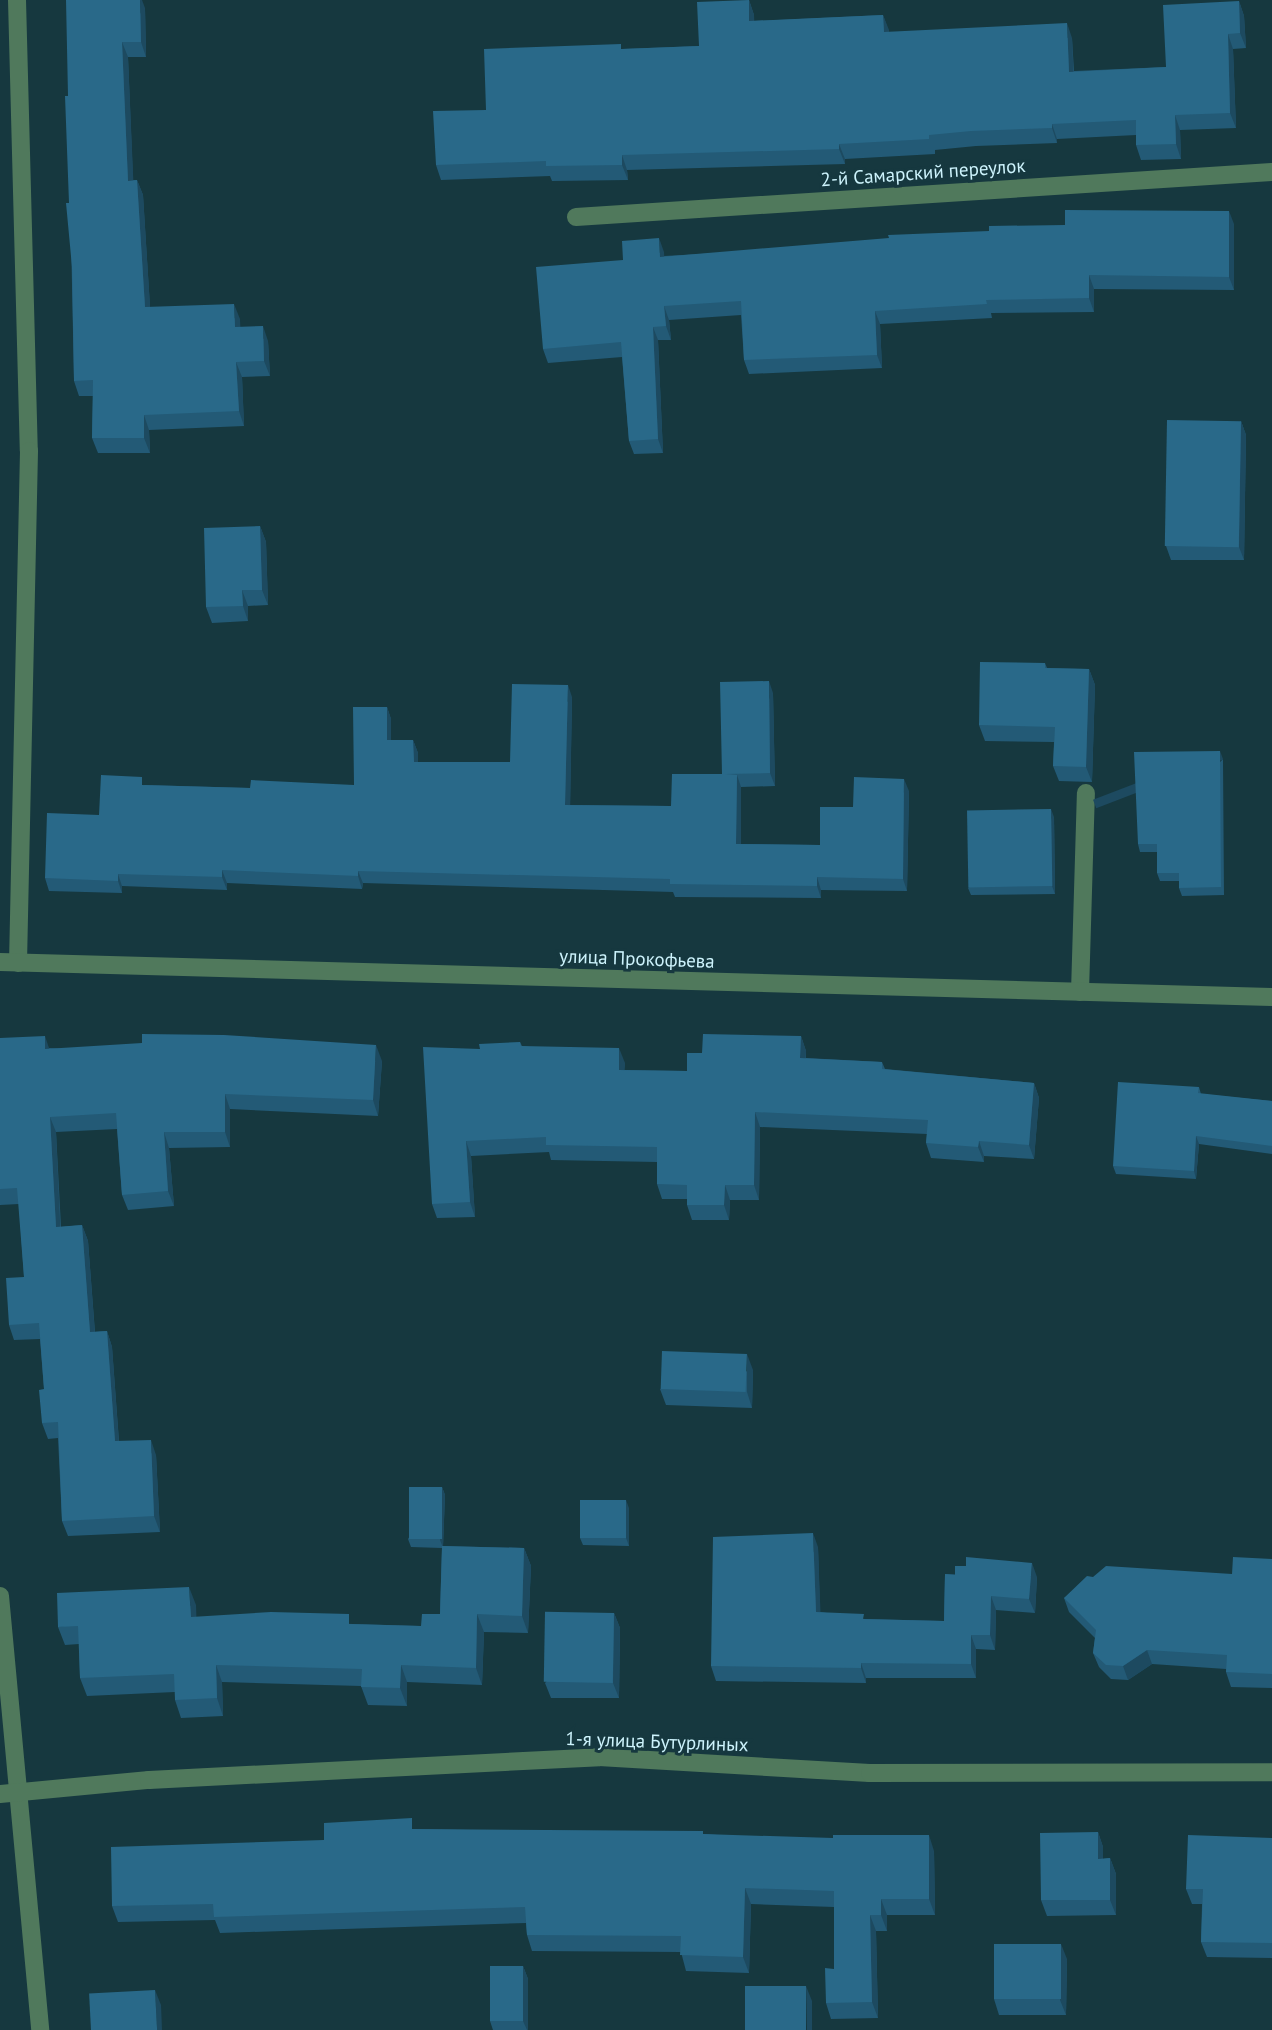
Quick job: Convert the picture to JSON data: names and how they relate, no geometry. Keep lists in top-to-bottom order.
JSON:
{
  "streets": {
    "street": ["2-й Самарский переулок", "улица Прокофьева", "1-я улица Бутурлиных"]
  }
}
